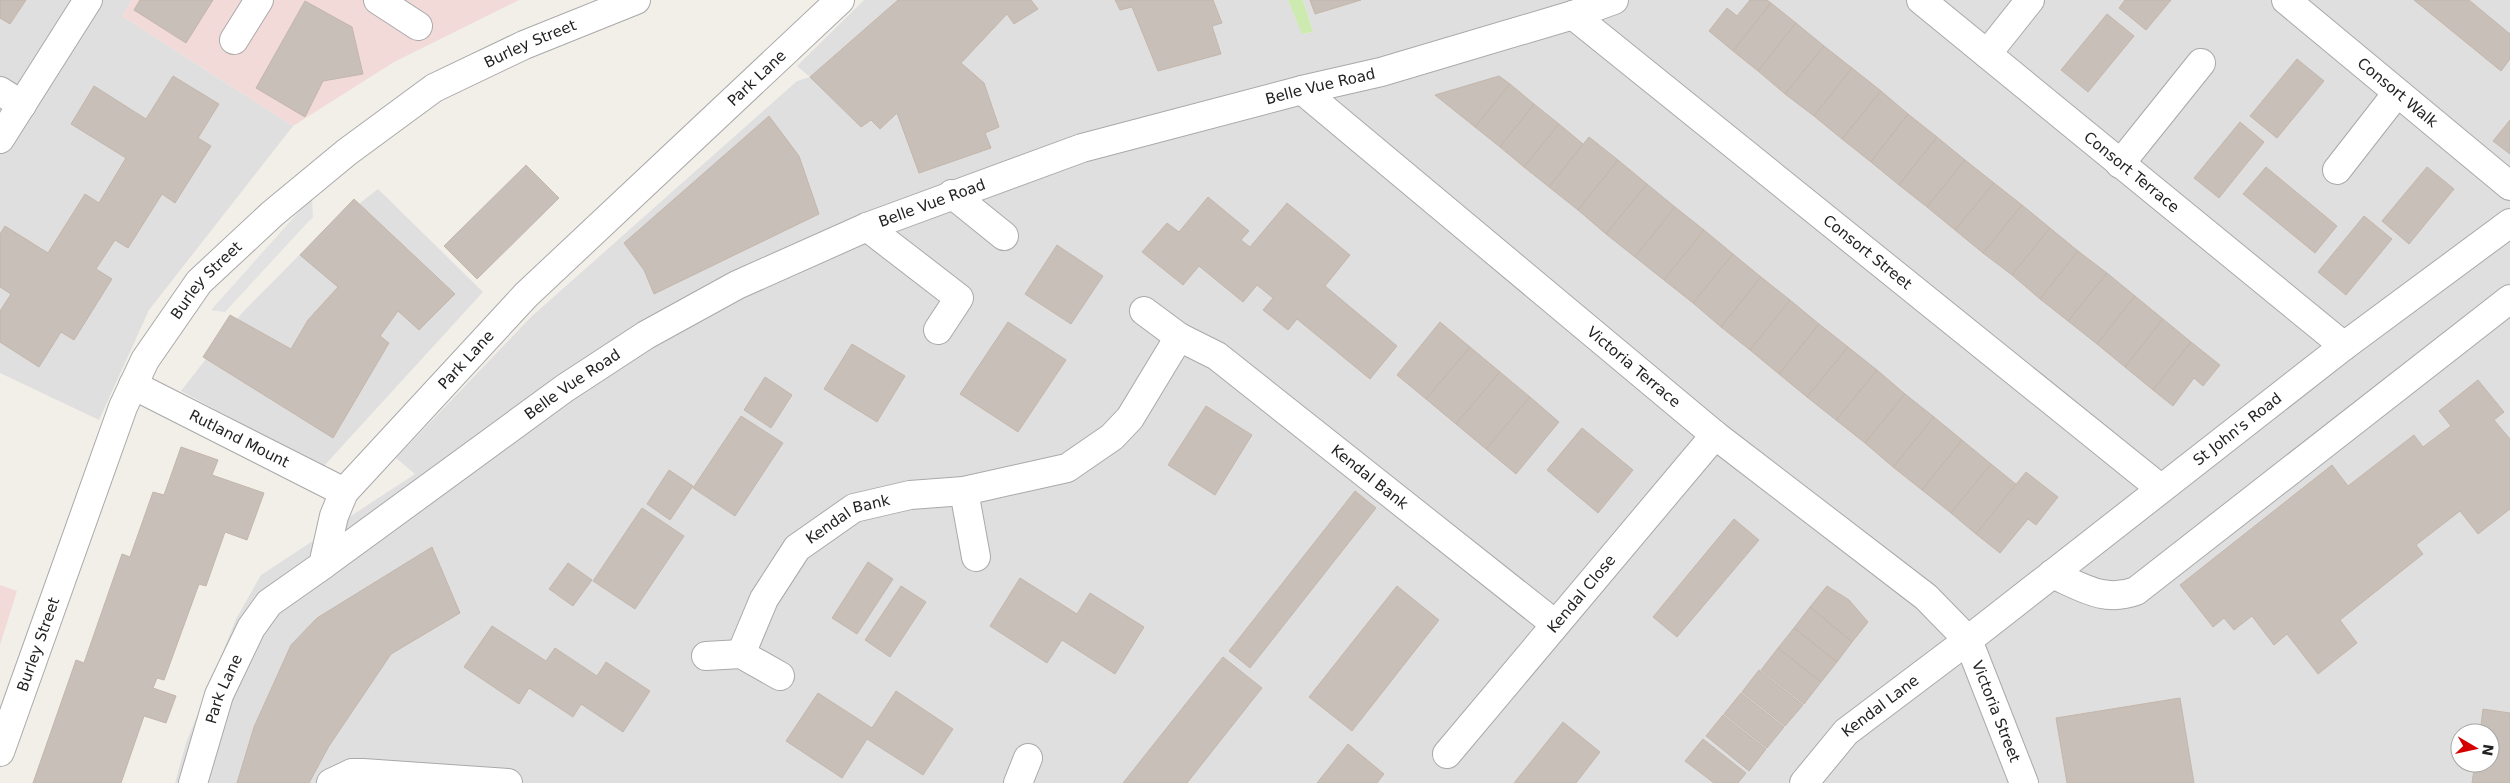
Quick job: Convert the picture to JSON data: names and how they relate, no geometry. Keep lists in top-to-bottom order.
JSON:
{
  "streets": {
    "street": [
      "Burley Street",
      "Park Lane",
      "Belle Vue Road",
      "Consort Walk",
      "Consort Terrace",
      "Consort Street",
      "Victoria Terrace",
      "St John's Road",
      "Rutland Mount",
      "Kendal Bank",
      "Kendal Close",
      "Kendal Lane",
      "Victoria Street"
    ]
  },
  "crossings": [
    ["Burley Street", "Rutland Mount"],
    ["Park Lane", "Belle Vue Road"],
    ["Park Lane", "Rutland Mount"],
    ["Belle Vue Road", "Consort Street"],
    ["Belle Vue Road", "Victoria Terrace"],
    ["Consort Terrace", "St John's Road"],
    ["Consort Street", "St John's Road"],
    ["Victoria Terrace", "St John's Road"],
    ["Victoria Terrace", "Kendal Close"],
    ["Victoria Terrace", "Kendal Lane"],
    ["Victoria Terrace", "Victoria Street"],
    ["St John's Road", "Kendal Lane"],
    ["St John's Road", "Victoria Street"],
    ["Kendal Bank", "Kendal Close"],
    ["Kendal Lane", "Victoria Street"]
  ],
  "north": "right"
}
